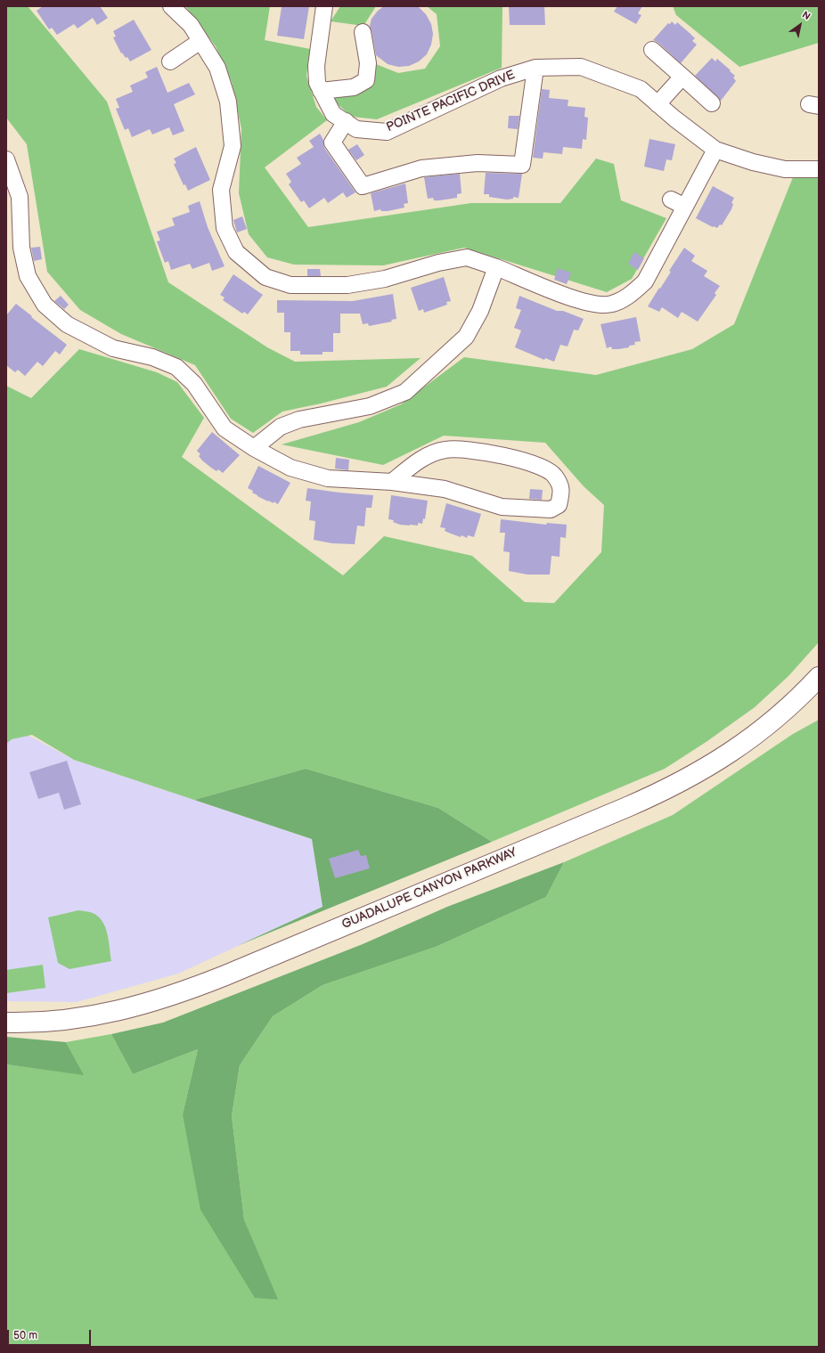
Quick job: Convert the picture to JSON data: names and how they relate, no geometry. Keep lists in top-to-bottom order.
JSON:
{
  "streets": {
    "main road": ["GUADALUPE CANYON PARKWAY"],
    "street": ["POINTE PACIFIC DRIVE"]
  },
  "scale_bar": "50 m",
  "north": "top right"
}
